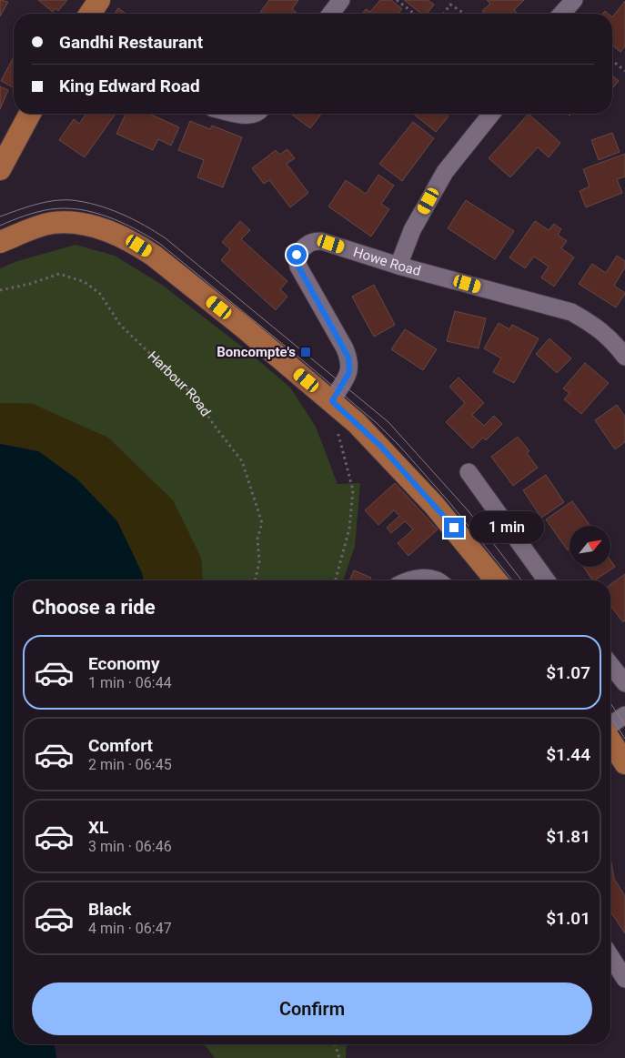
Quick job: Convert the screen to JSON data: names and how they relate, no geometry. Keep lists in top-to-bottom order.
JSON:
{
  "streets": {
    "street": ["Howe Road"],
    "path": ["Harbour Road"]
  },
  "places": {
    "transit": ["Boncompte's"]
  },
  "north": "top right",
  "page": {
    "banner": ["Gandhi Restaurant", "King Edward Road"],
    "bubble": "1 min",
    "heading": "Choose a ride",
    "list": [
      {
        "name": "Economy",
        "note": "1 min · 06:44",
        "value": "$1.07"
      },
      {
        "name": "Comfort",
        "note": "2 min · 06:45",
        "value": "$1.44"
      },
      {
        "name": "XL",
        "note": "3 min · 06:46",
        "value": "$1.81"
      },
      {
        "name": "Black",
        "note": "4 min · 06:47",
        "value": "$1.01"
      }
    ],
    "buttons": "Confirm"
  }
}
